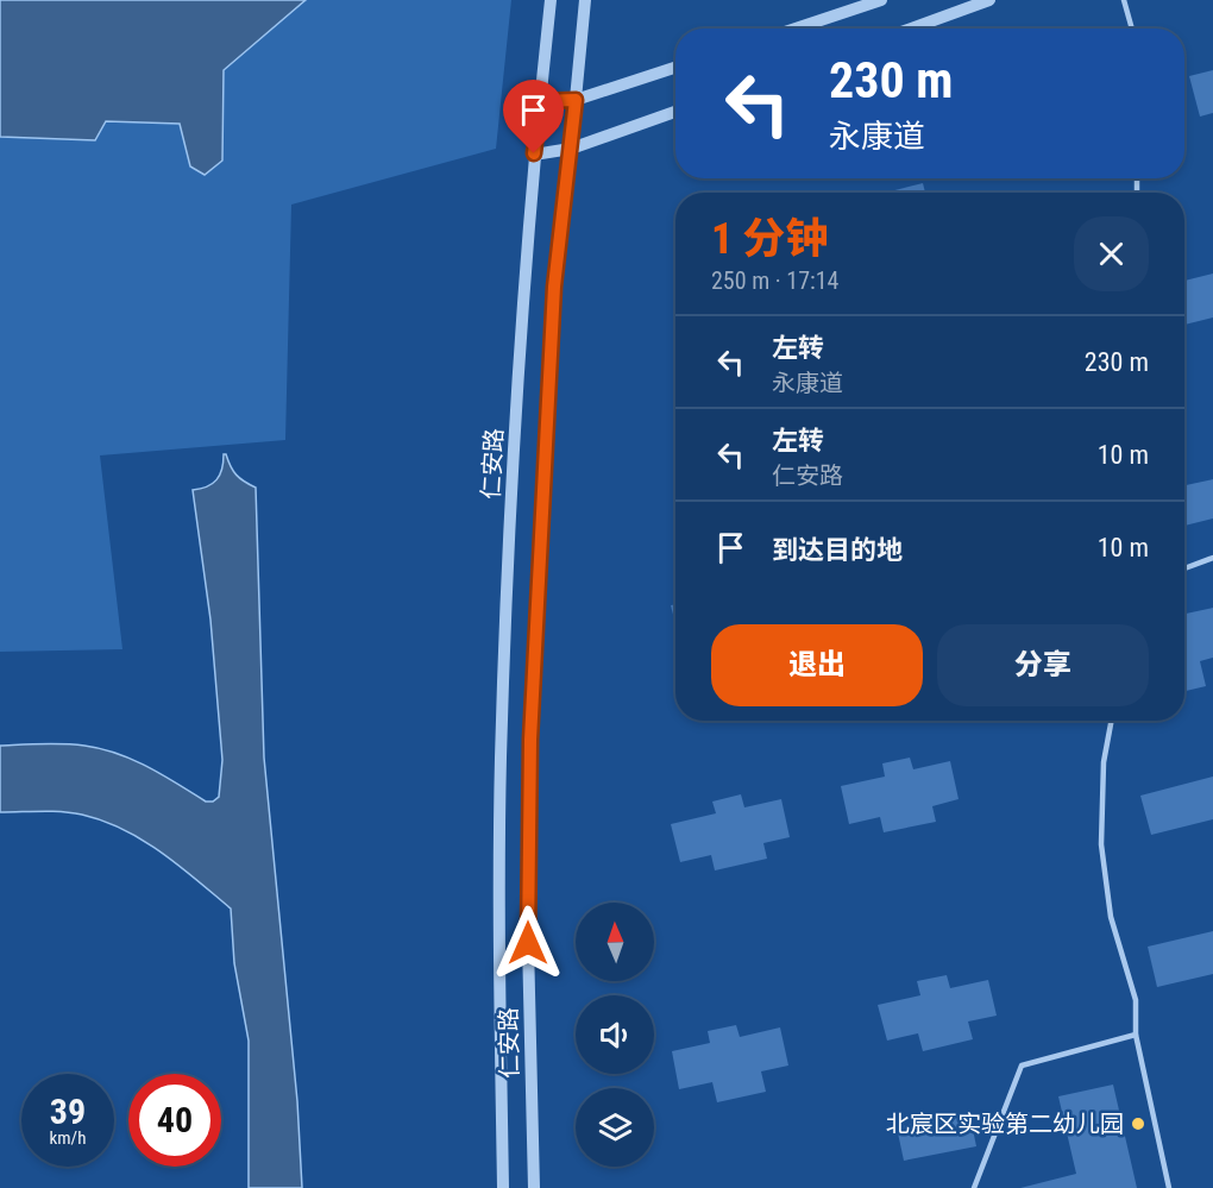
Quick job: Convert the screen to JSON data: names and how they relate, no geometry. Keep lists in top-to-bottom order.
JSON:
{
  "streets": {
    "street": ["仁安路"]
  },
  "places": ["北宸区实验第二幼儿园"],
  "north": "top",
  "page": {
    "turn": ["230 m", "永康道"],
    "heading": ["1 分钟", "250 m · 17:14"],
    "list": [
      {
        "name": "左转",
        "note": "永康道",
        "value": "230 m"
      },
      {
        "name": "左转",
        "note": "仁安路",
        "value": "10 m"
      },
      {
        "name": "到达目的地",
        "value": "10 m"
      }
    ],
    "buttons": ["退出", "分享"],
    "speed": "39 km/h",
    "limit": "40"
  }
}
